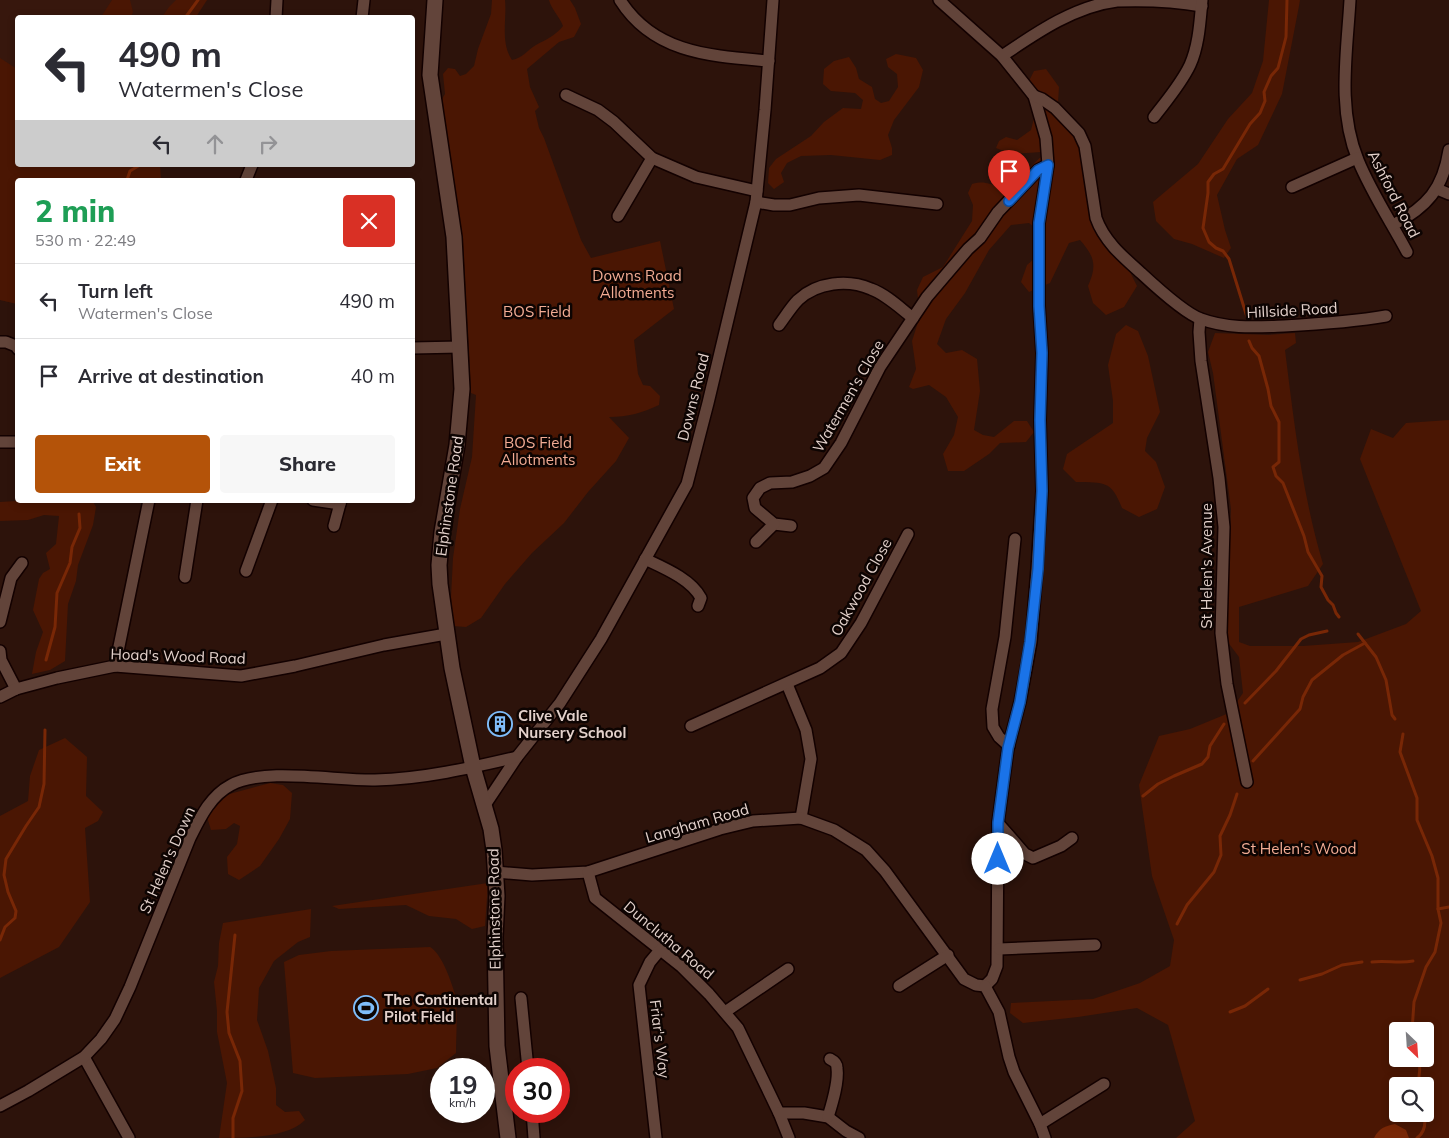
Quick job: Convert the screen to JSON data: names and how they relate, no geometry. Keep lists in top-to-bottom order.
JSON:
{
  "streets": {
    "street": [
      "Ashford Road",
      "Hillside Road",
      "Watermen's Close",
      "Downs Road",
      "Elphinstone Road",
      "St Helen's Avenue",
      "Oakwood Close",
      "Hoad's Wood Road",
      "Langham Road",
      "St Helen's Down",
      "Dunclutha Road",
      "Friar's Way"
    ]
  },
  "crossings": [
    ["Hillside Road", "St Helen's Avenue"],
    ["Downs Road", "Elphinstone Road"],
    ["Elphinstone Road", "Hoad's Wood Road"],
    ["Elphinstone Road", "Langham Road"],
    ["Elphinstone Road", "St Helen's Down"],
    ["Langham Road", "Dunclutha Road"],
    ["Dunclutha Road", "Friar's Way"]
  ],
  "parks": [
    "Downs Road Allotments",
    "BOS Field",
    "BOS Field Allotments",
    "St Helen's Wood"
  ],
  "places": {
    "building": ["Clive Vale Nursery School"],
    "sports": ["The Continental Pilot Field"]
  },
  "north": "bottom right",
  "page": {
    "turn": ["490 m", "Watermen's Close"],
    "heading": ["2 min", "530 m · 22:49"],
    "list": [
      {
        "name": "Turn left",
        "note": "Watermen's Close",
        "value": "490 m"
      },
      {
        "name": "Arrive at destination",
        "value": "40 m"
      }
    ],
    "buttons": ["Exit", "Share"],
    "speed": "19 km/h",
    "limit": "30"
  }
}
